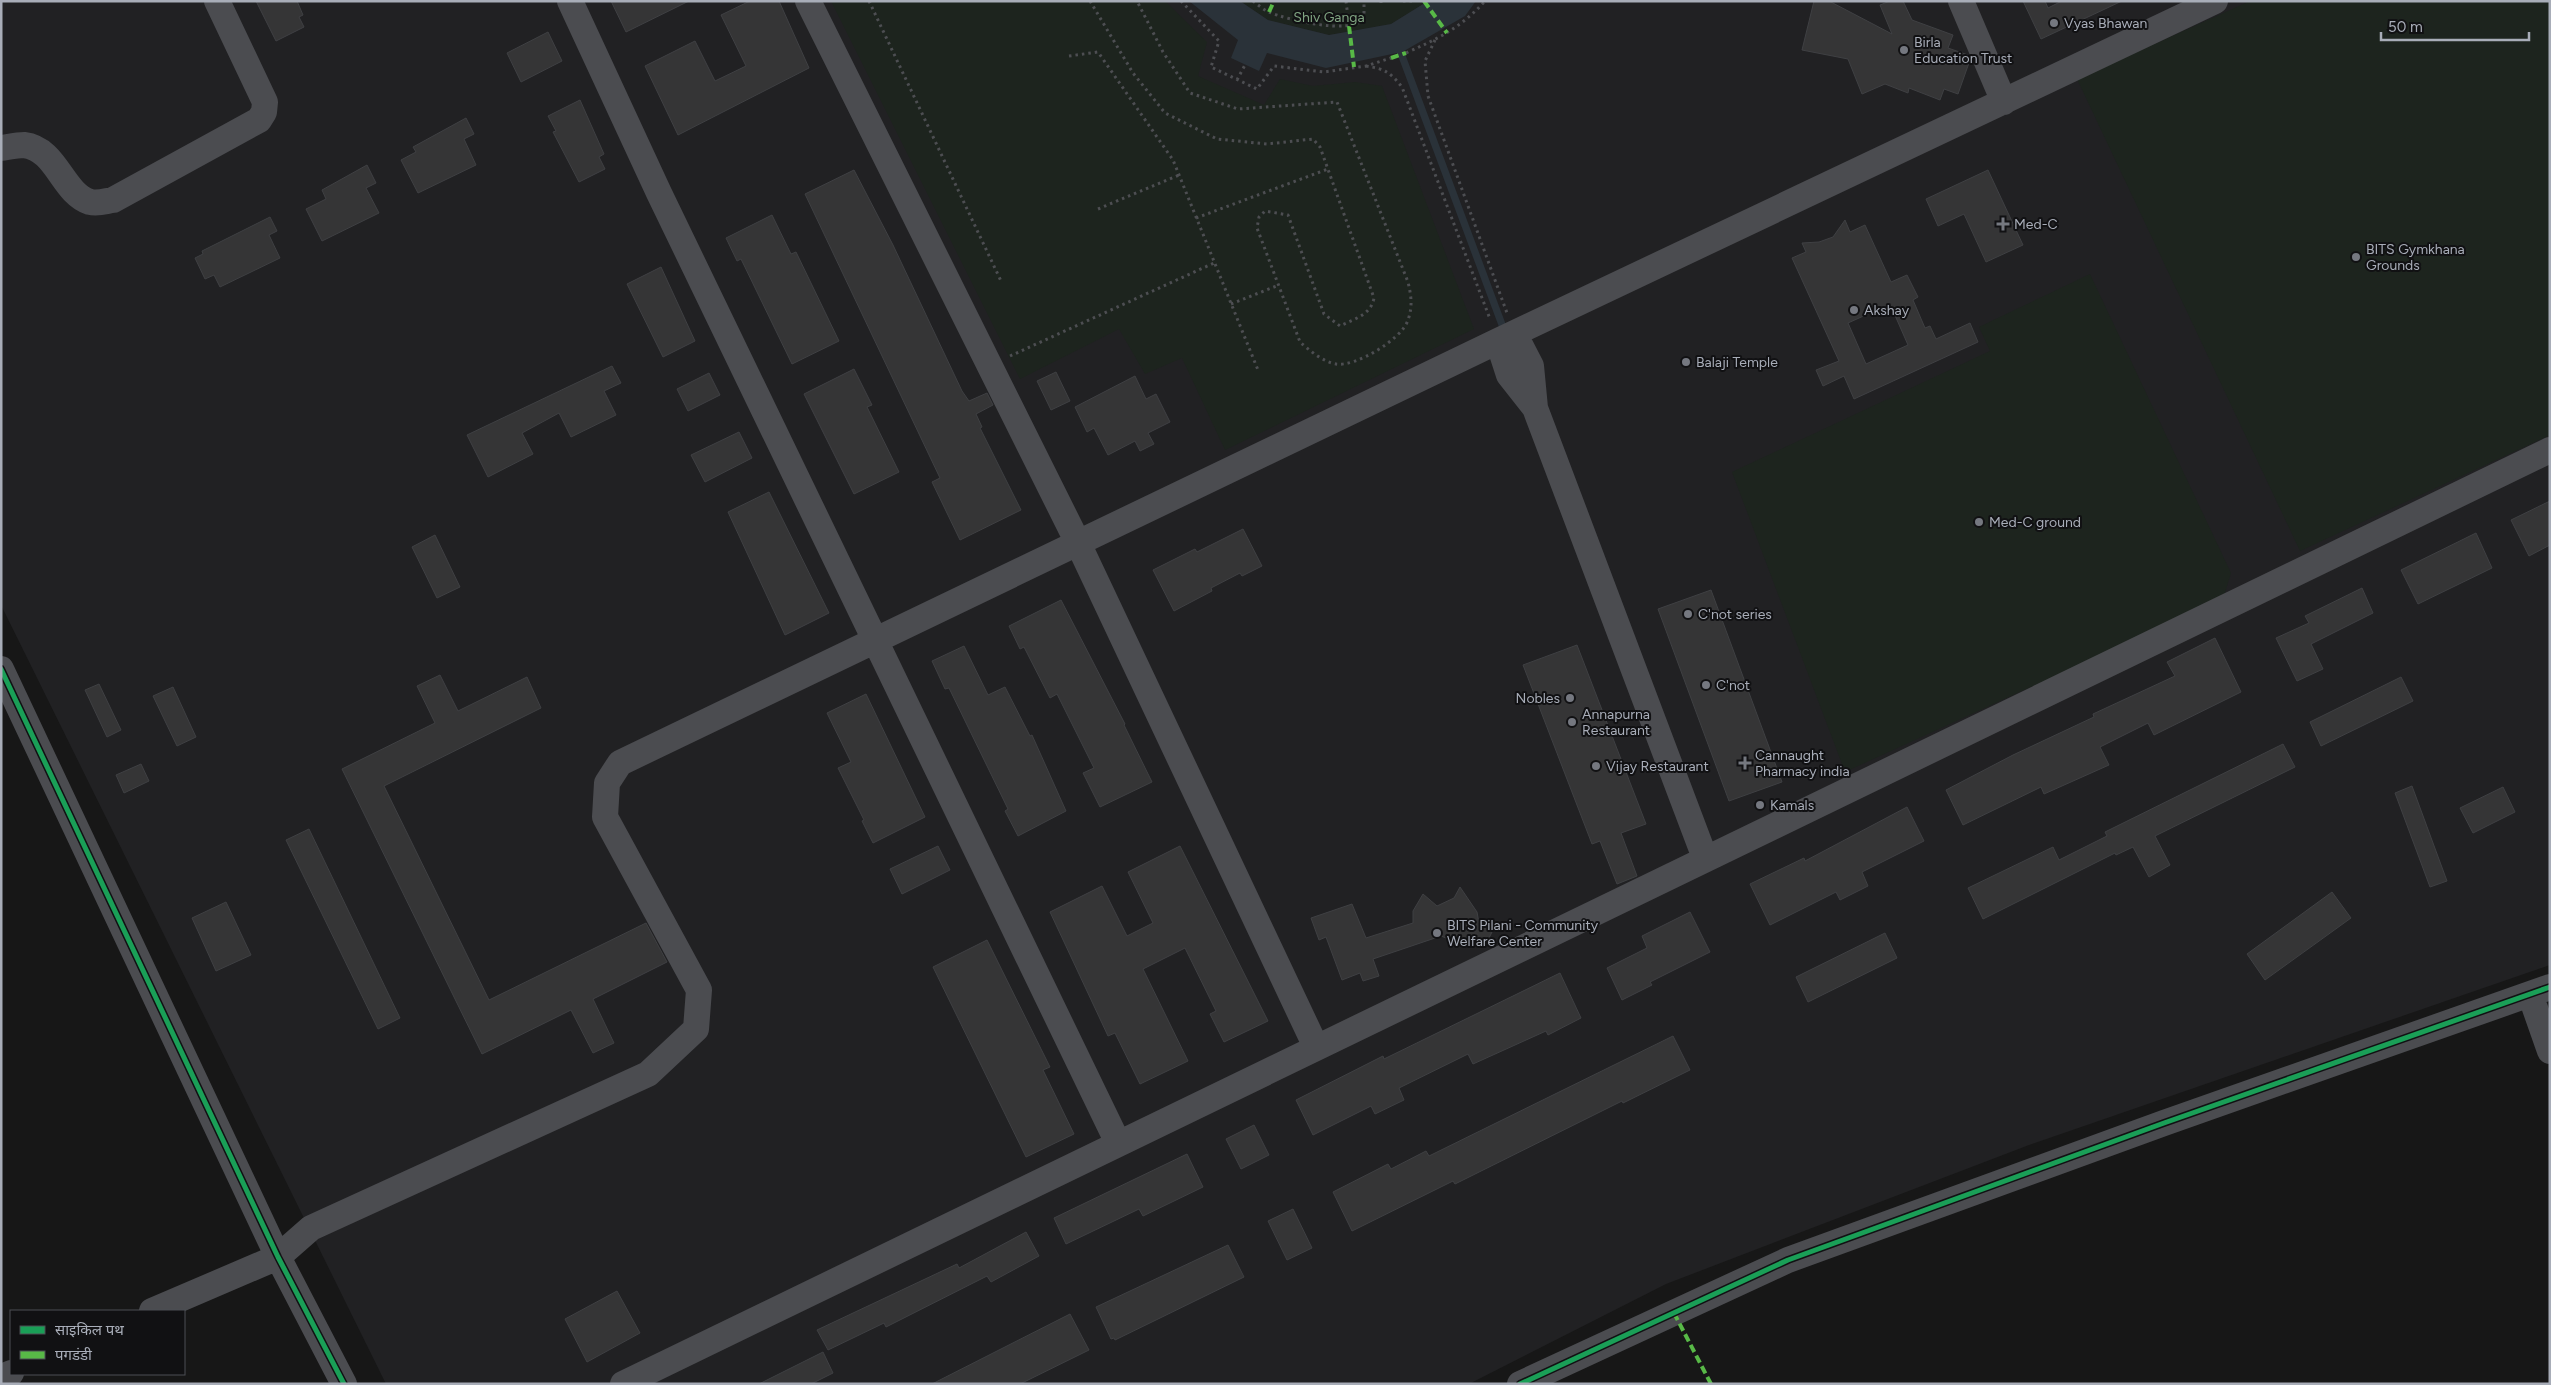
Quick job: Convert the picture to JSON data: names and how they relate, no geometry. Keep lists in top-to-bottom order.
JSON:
{
  "parks": ["Shiv Ganga"],
  "places": {
    "other": [
      "Vyas Bhawan",
      "Birla Education Trust",
      "BITS Gymkhana Grounds",
      "Akshay",
      "Balaji Temple",
      "Med-C ground",
      "C'not series",
      "C'not",
      "Nobles",
      "Annapurna Restaurant",
      "Vijay Restaurant",
      "Kamals",
      "BITS Pilani - Community Welfare Center"
    ],
    "health": ["Med-C", "Cannaught Pharmacy india"]
  },
  "legend": ["साइकिल पथ", "पगडंडी"],
  "scale_bar": "50 m"
}
